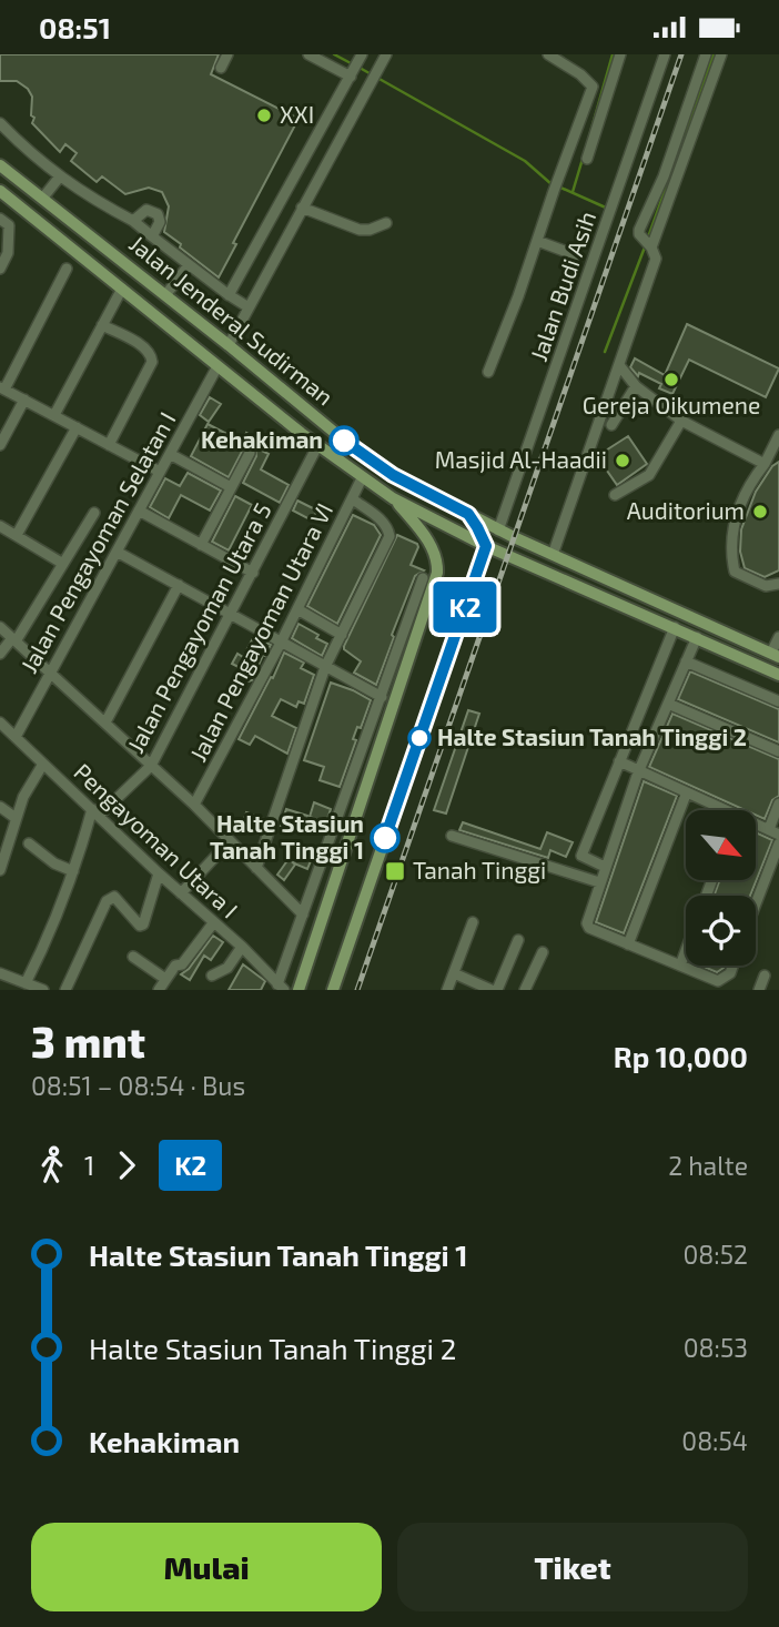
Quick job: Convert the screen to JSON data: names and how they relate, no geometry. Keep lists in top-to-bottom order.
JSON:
{
  "streets": {
    "main road": ["Jalan Jenderal Sudirman"],
    "street": [
      "Jalan Budi Asih",
      "Jalan Pengayoman Selatan I",
      "Jalan Pengayoman Utara 5",
      "Jalan Pengayoman Utara VI",
      "Pengayoman Utara I"
    ]
  },
  "crossings": [
    ["Jalan Budi Asih", "Jalan Jenderal Sudirman"],
    ["Jalan Jenderal Sudirman", "Jalan Pengayoman Selatan I"],
    ["Jalan Jenderal Sudirman", "Jalan Pengayoman Utara 5"],
    ["Jalan Jenderal Sudirman", "Jalan Pengayoman Utara VI"],
    ["Jalan Pengayoman Selatan I", "Pengayoman Utara I"],
    ["Jalan Pengayoman Utara 5", "Pengayoman Utara I"]
  ],
  "places": {
    "other": [
      "XXI",
      "Gereja Oikumene",
      "Kehakiman",
      "Masjid Al-Haadii",
      "Auditorium",
      "Halte Stasiun Tanah Tinggi 2",
      "Halte Stasiun Tanah Tinggi 1"
    ],
    "transit": ["Tanah Tinggi"]
  },
  "lines": ["bus line K2"],
  "north": "bottom right",
  "page": {
    "status": "08:51",
    "on_map": "K2",
    "heading": ["3 mnt", "08:51 – 08:54 · Bus", "Rp 10,000"],
    "legs": ["1", "K2", "2 halte"],
    "list": [
      {
        "name": "Halte Stasiun Tanah Tinggi 1",
        "value": "08:52"
      },
      {
        "name": "Halte Stasiun Tanah Tinggi 2",
        "value": "08:53"
      },
      {
        "name": "Kehakiman",
        "value": "08:54"
      }
    ],
    "buttons": ["Mulai", "Tiket"]
  }
}
